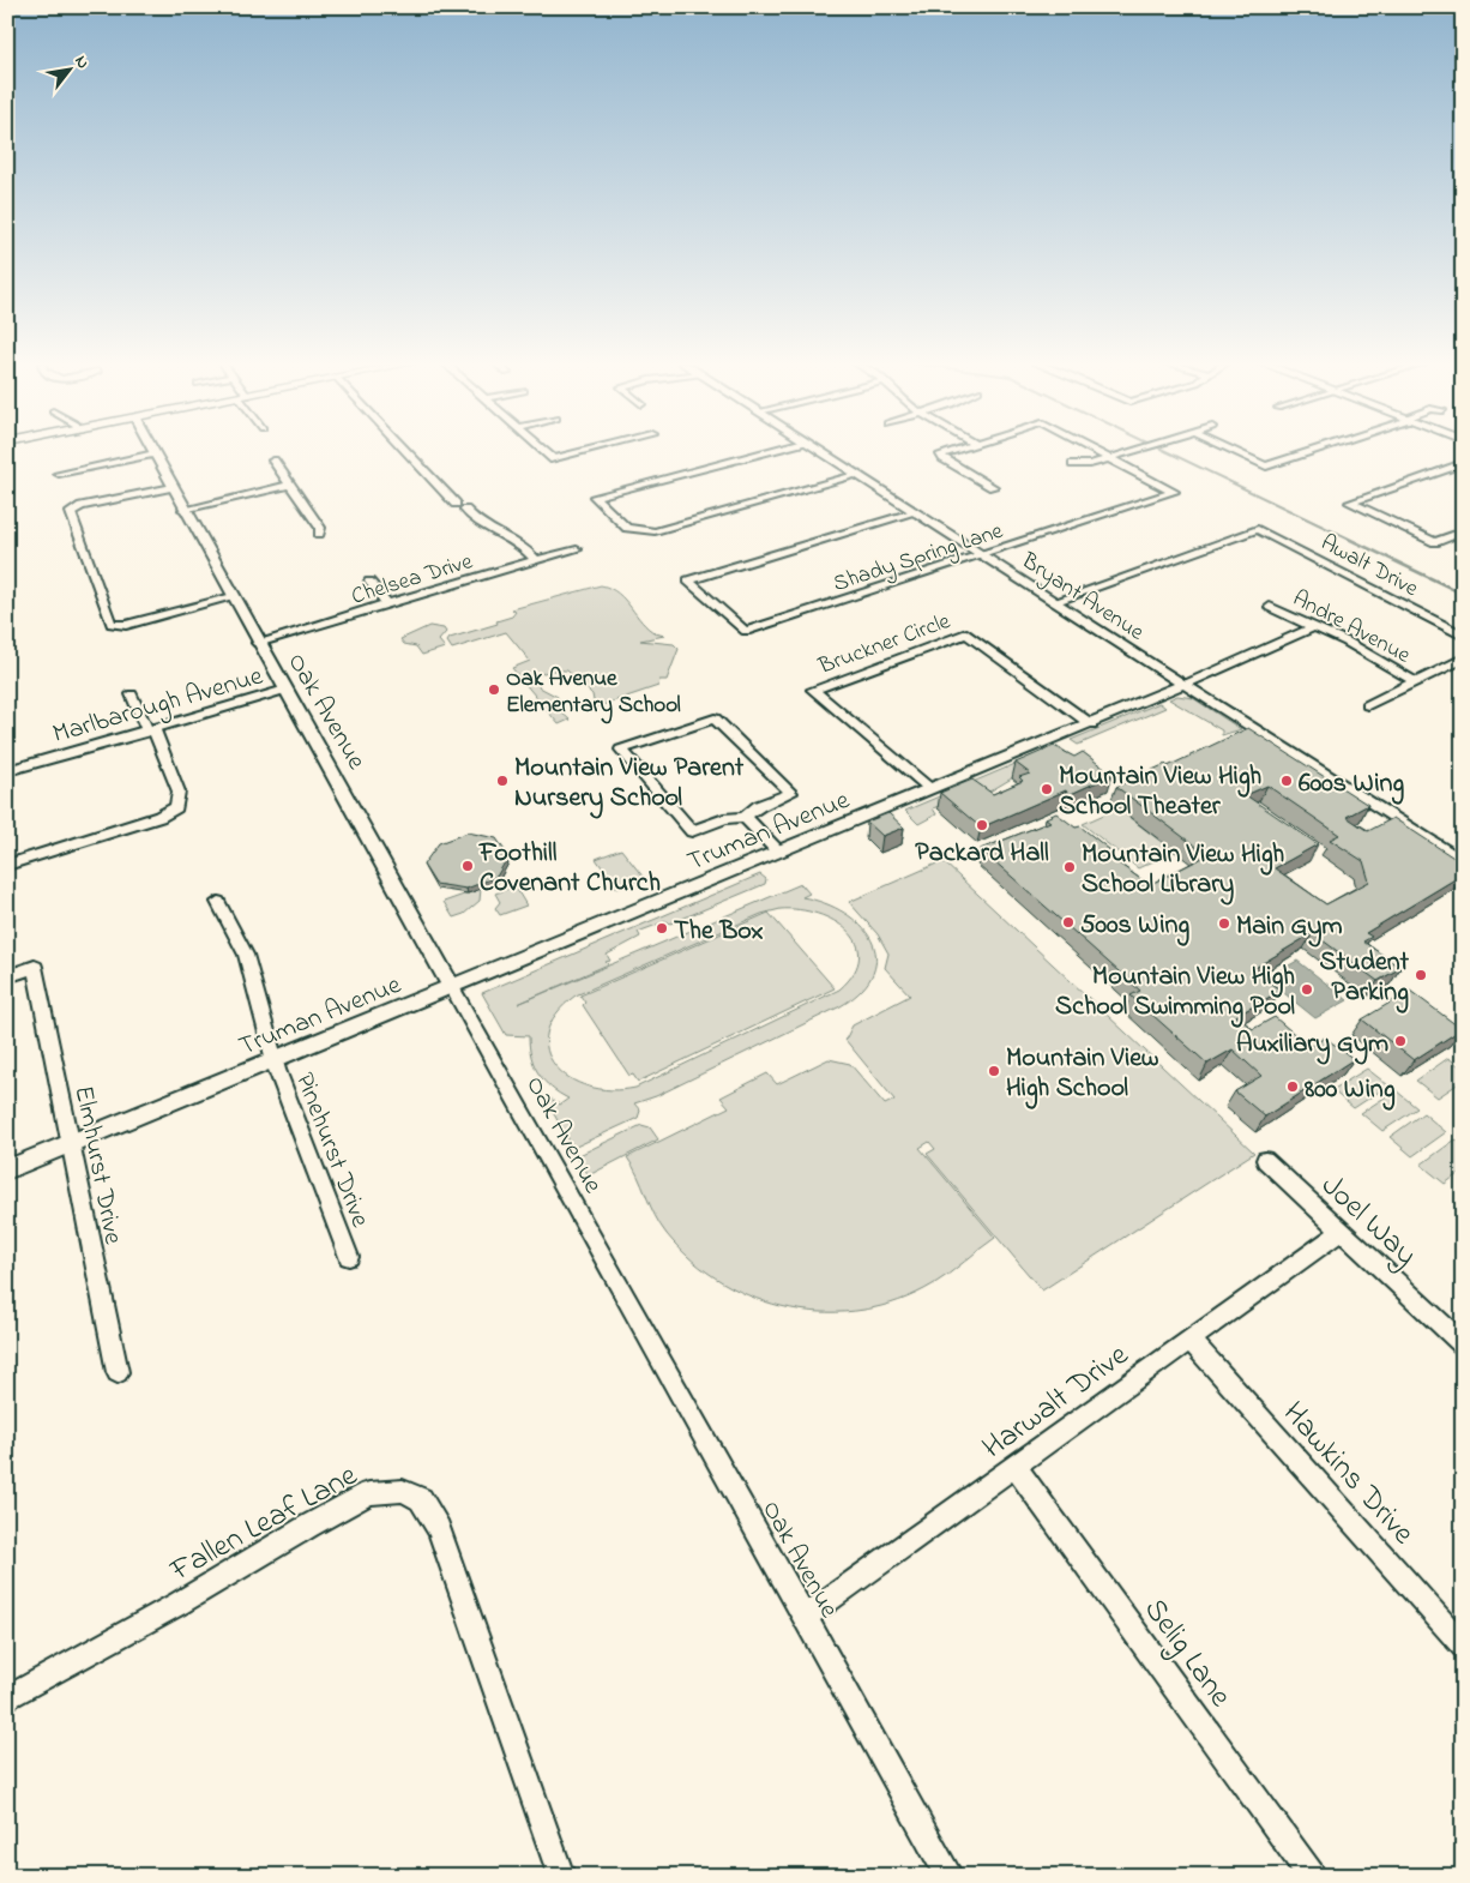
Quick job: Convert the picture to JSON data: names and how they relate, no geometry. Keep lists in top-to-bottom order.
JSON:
{
  "streets": {
    "street": [
      "Shady Spring Lane",
      "Awalt Drive",
      "Chelsea Drive",
      "Bryant Avenue",
      "Andre Avenue",
      "Bruckner Circle",
      "Marlbarough Avenue",
      "Oak Avenue",
      "Truman Avenue",
      "Pinehurst Drive",
      "Elmhurst Drive",
      "Joel Way",
      "Harwalt Drive",
      "Hawkins Drive",
      "Fallen Leaf Lane",
      "Selig Lane"
    ]
  },
  "crossings": [
    ["Shady Spring Lane", "Bryant Avenue"],
    ["Awalt Drive", "Bryant Avenue"],
    ["Chelsea Drive", "Oak Avenue"],
    ["Bryant Avenue", "Truman Avenue"],
    ["Andre Avenue", "Truman Avenue"],
    ["Bruckner Circle", "Truman Avenue"],
    ["Marlbarough Avenue", "Oak Avenue"],
    ["Oak Avenue", "Truman Avenue"],
    ["Oak Avenue", "Harwalt Drive"],
    ["Truman Avenue", "Pinehurst Drive"],
    ["Truman Avenue", "Elmhurst Drive"],
    ["Joel Way", "Harwalt Drive"],
    ["Harwalt Drive", "Hawkins Drive"],
    ["Harwalt Drive", "Selig Lane"]
  ],
  "places": [
    "Oak Avenue Elementary School",
    "Mountain View Parent Nursery School",
    "600s Wing",
    "Mountain View High School Theater",
    "Packard Hall",
    "Foothill Covenant Church",
    "Mountain View High School Library",
    "500s Wing",
    "Main Gym",
    "The Box",
    "Student Parking",
    "Mountain View High School Swimming Pool",
    "Auxiliary Gym",
    "Mountain View High School",
    "800 Wing"
  ],
  "north": "top right"
}
